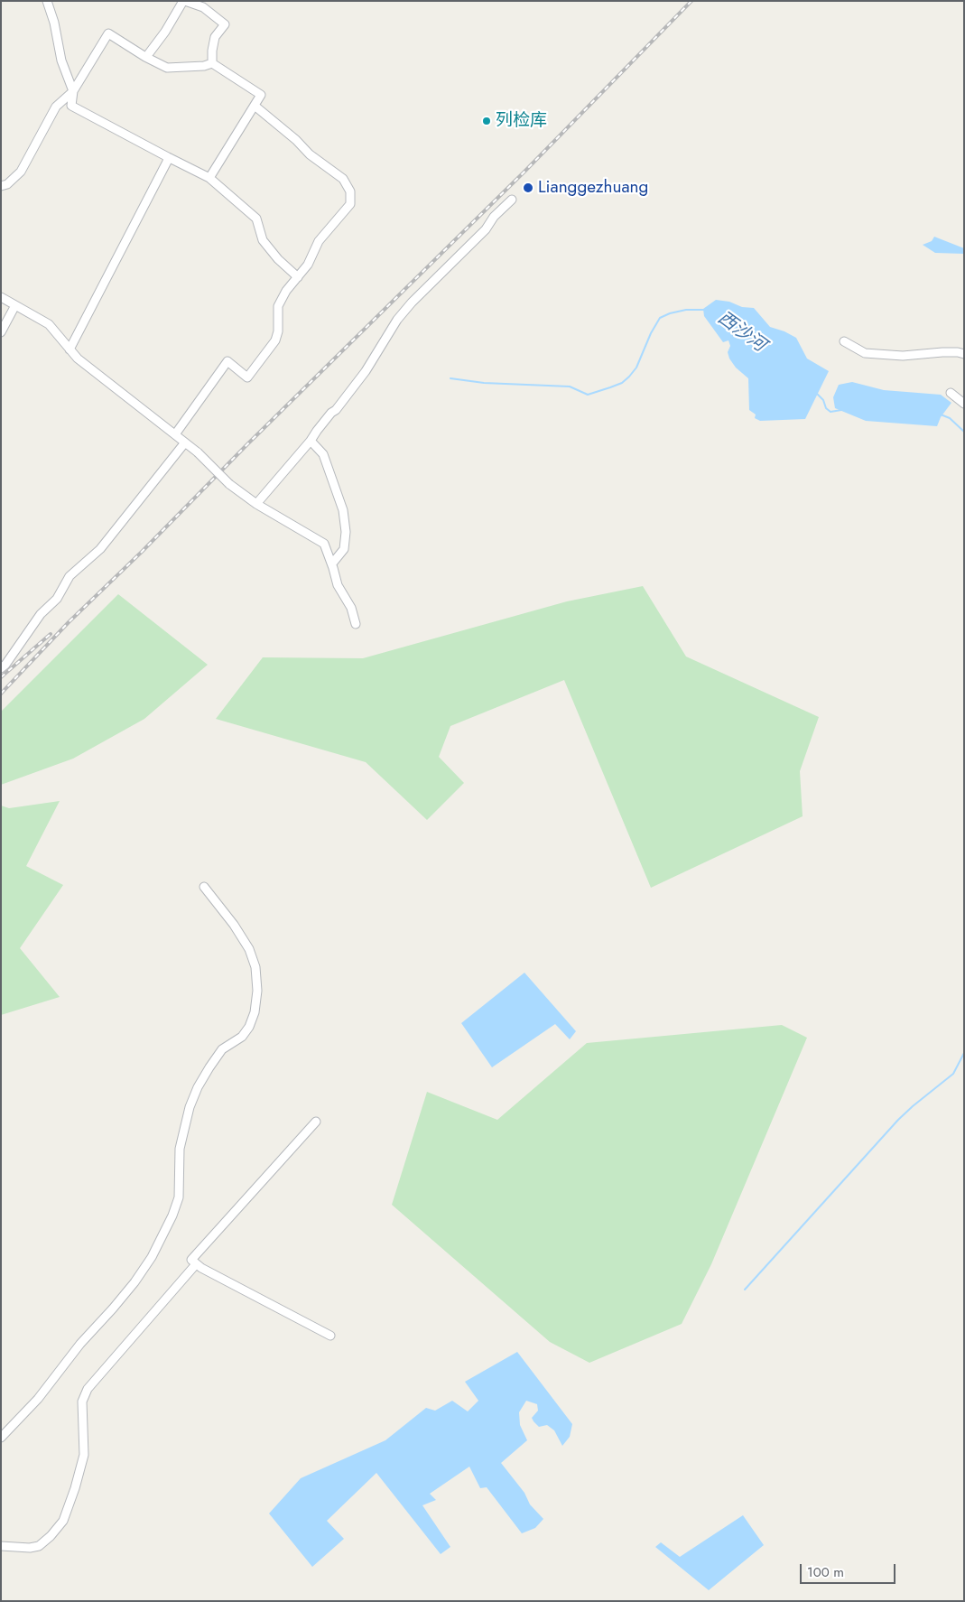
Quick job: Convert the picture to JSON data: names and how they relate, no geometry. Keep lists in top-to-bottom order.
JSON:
{
  "water": ["西沙河"],
  "places": ["列检库", "Lianggezhuang"],
  "scale_bar": "100 m"
}
